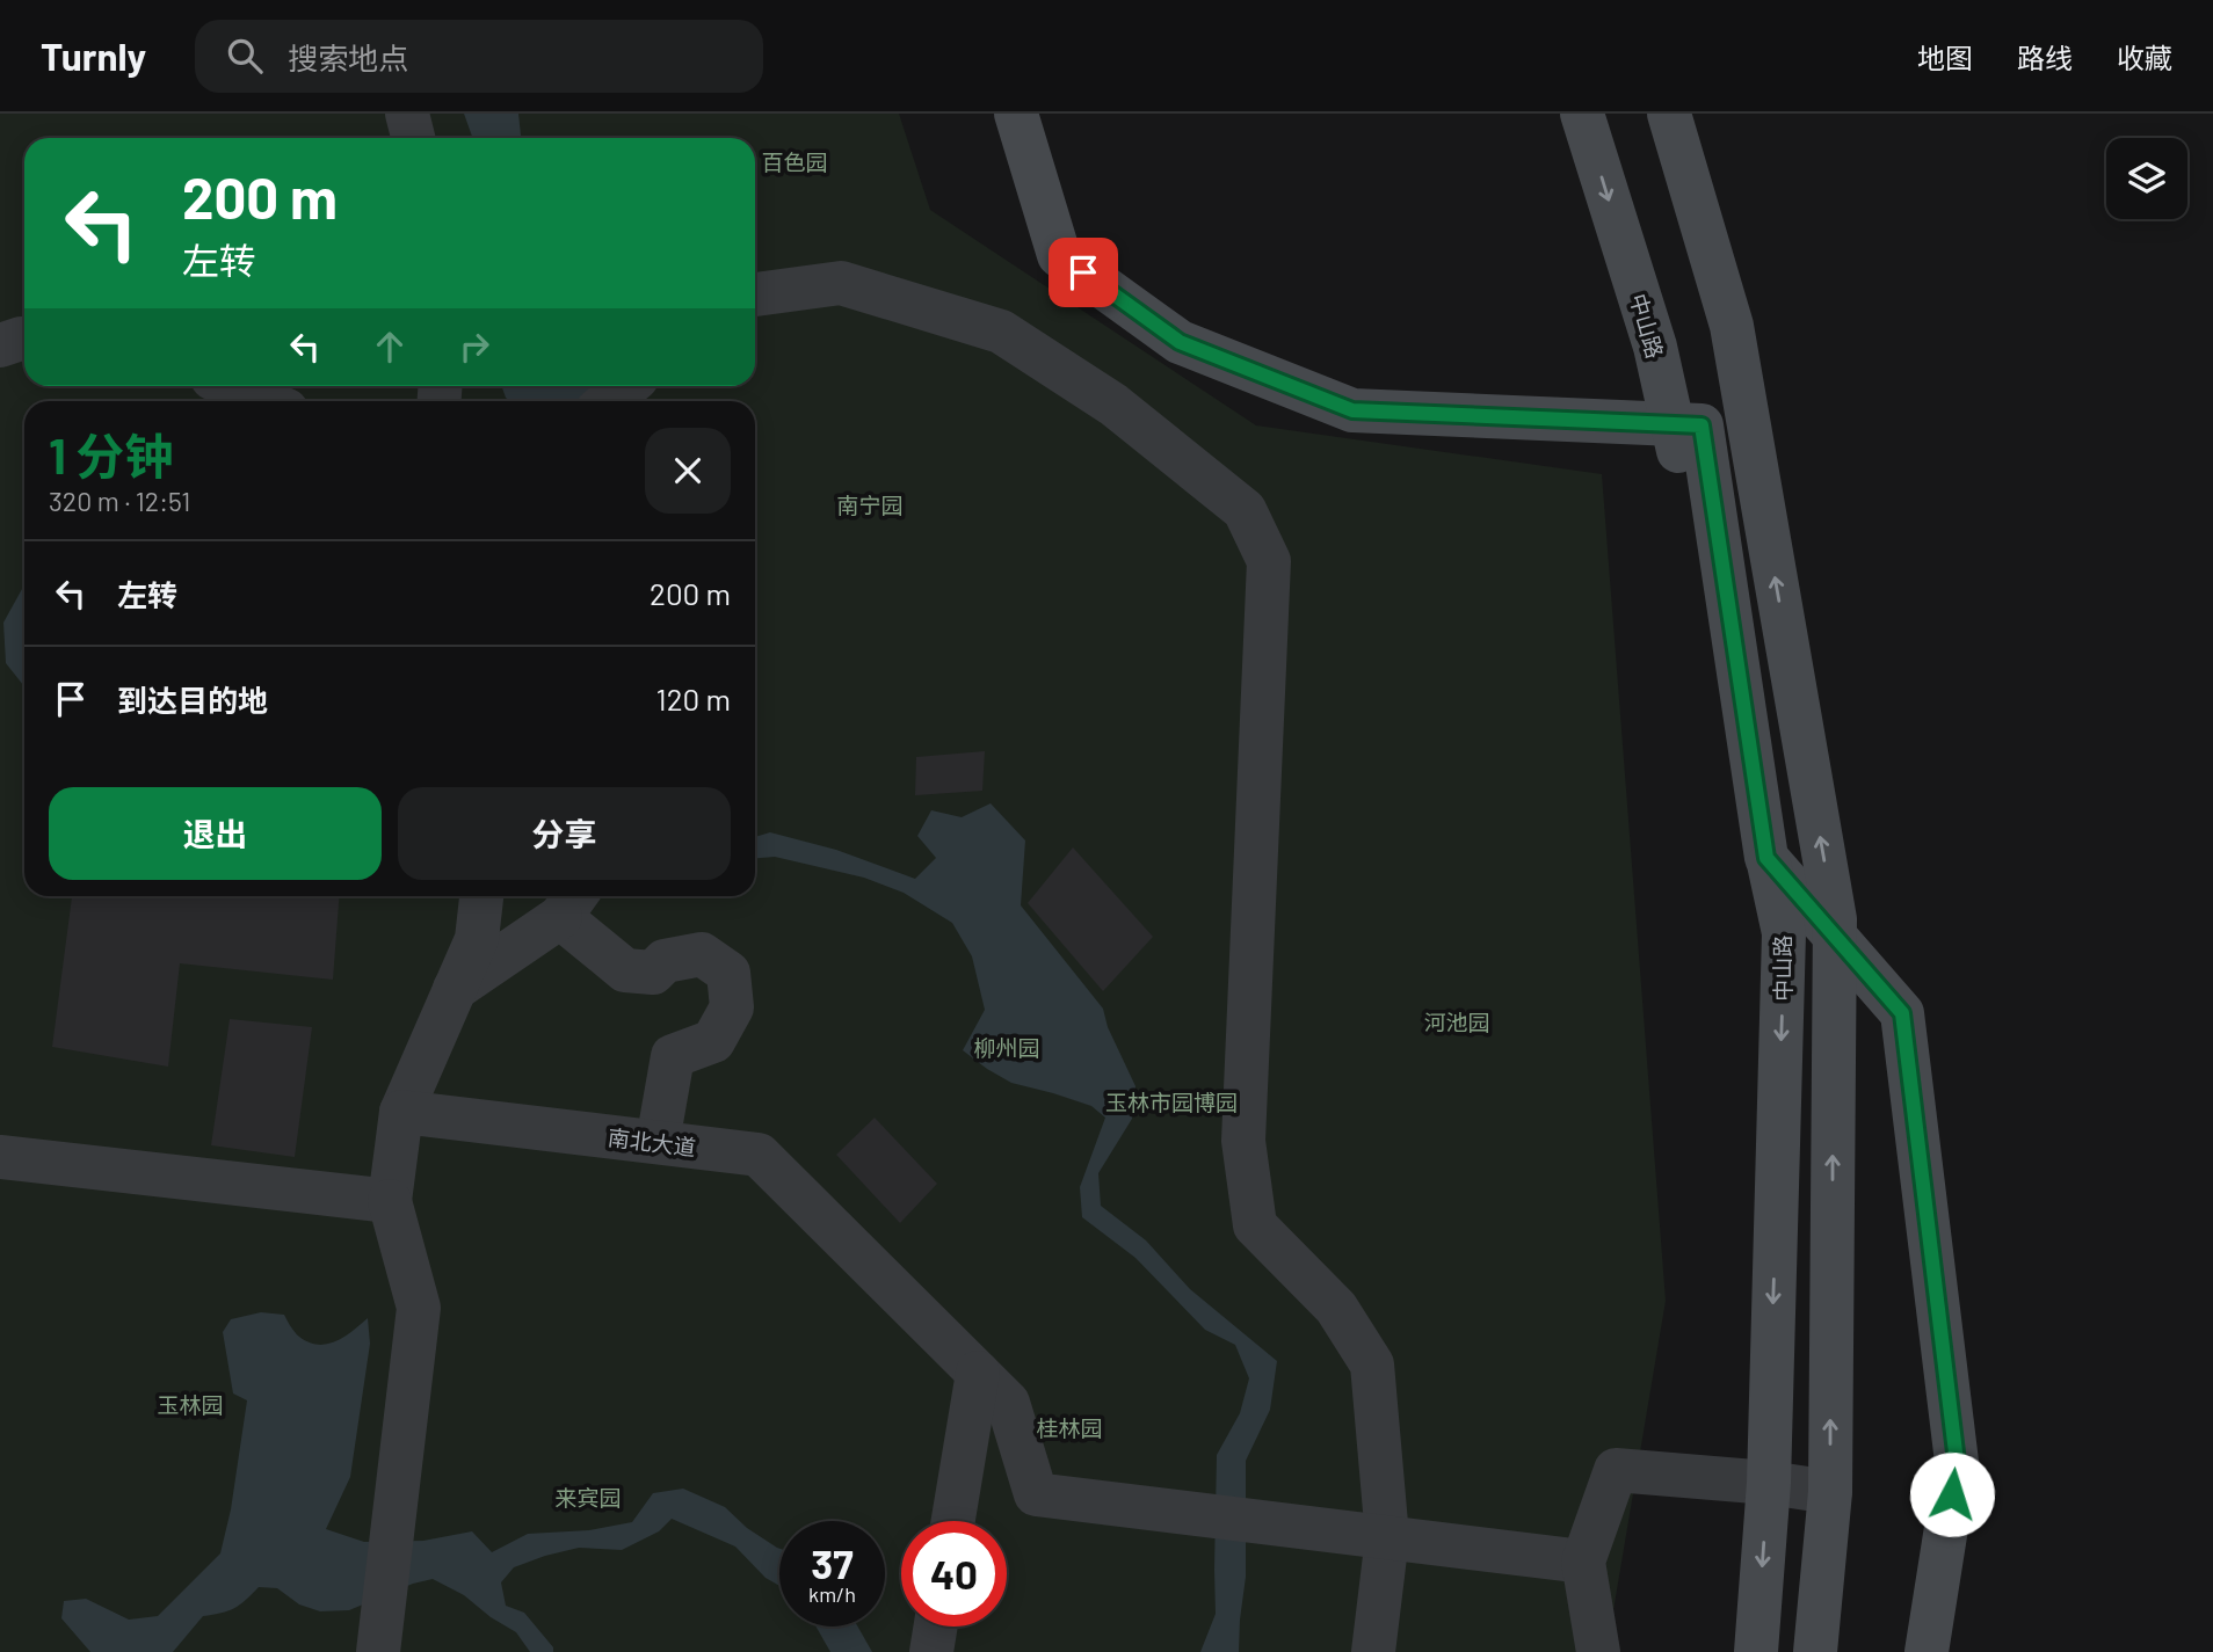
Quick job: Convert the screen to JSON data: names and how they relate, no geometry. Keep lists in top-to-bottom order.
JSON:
{
  "streets": {
    "main road": ["中山路"],
    "street": ["南北大道"]
  },
  "parks": [
    "百色园",
    "南宁园",
    "河池园",
    "柳州园",
    "玉林市园博园",
    "玉林园",
    "桂林园",
    "来宾园"
  ],
  "page": {
    "header": "Turnly",
    "search": "搜索地点",
    "nav": ["地图", "路线", "收藏"],
    "turn": ["200 m", "左转"],
    "heading": ["1 分钟", "320 m · 12:51"],
    "list": [
      {
        "name": "左转",
        "value": "200 m"
      },
      {
        "name": "到达目的地",
        "value": "120 m"
      }
    ],
    "buttons": ["退出", "分享"],
    "speed": "37 km/h",
    "limit": "40"
  }
}
